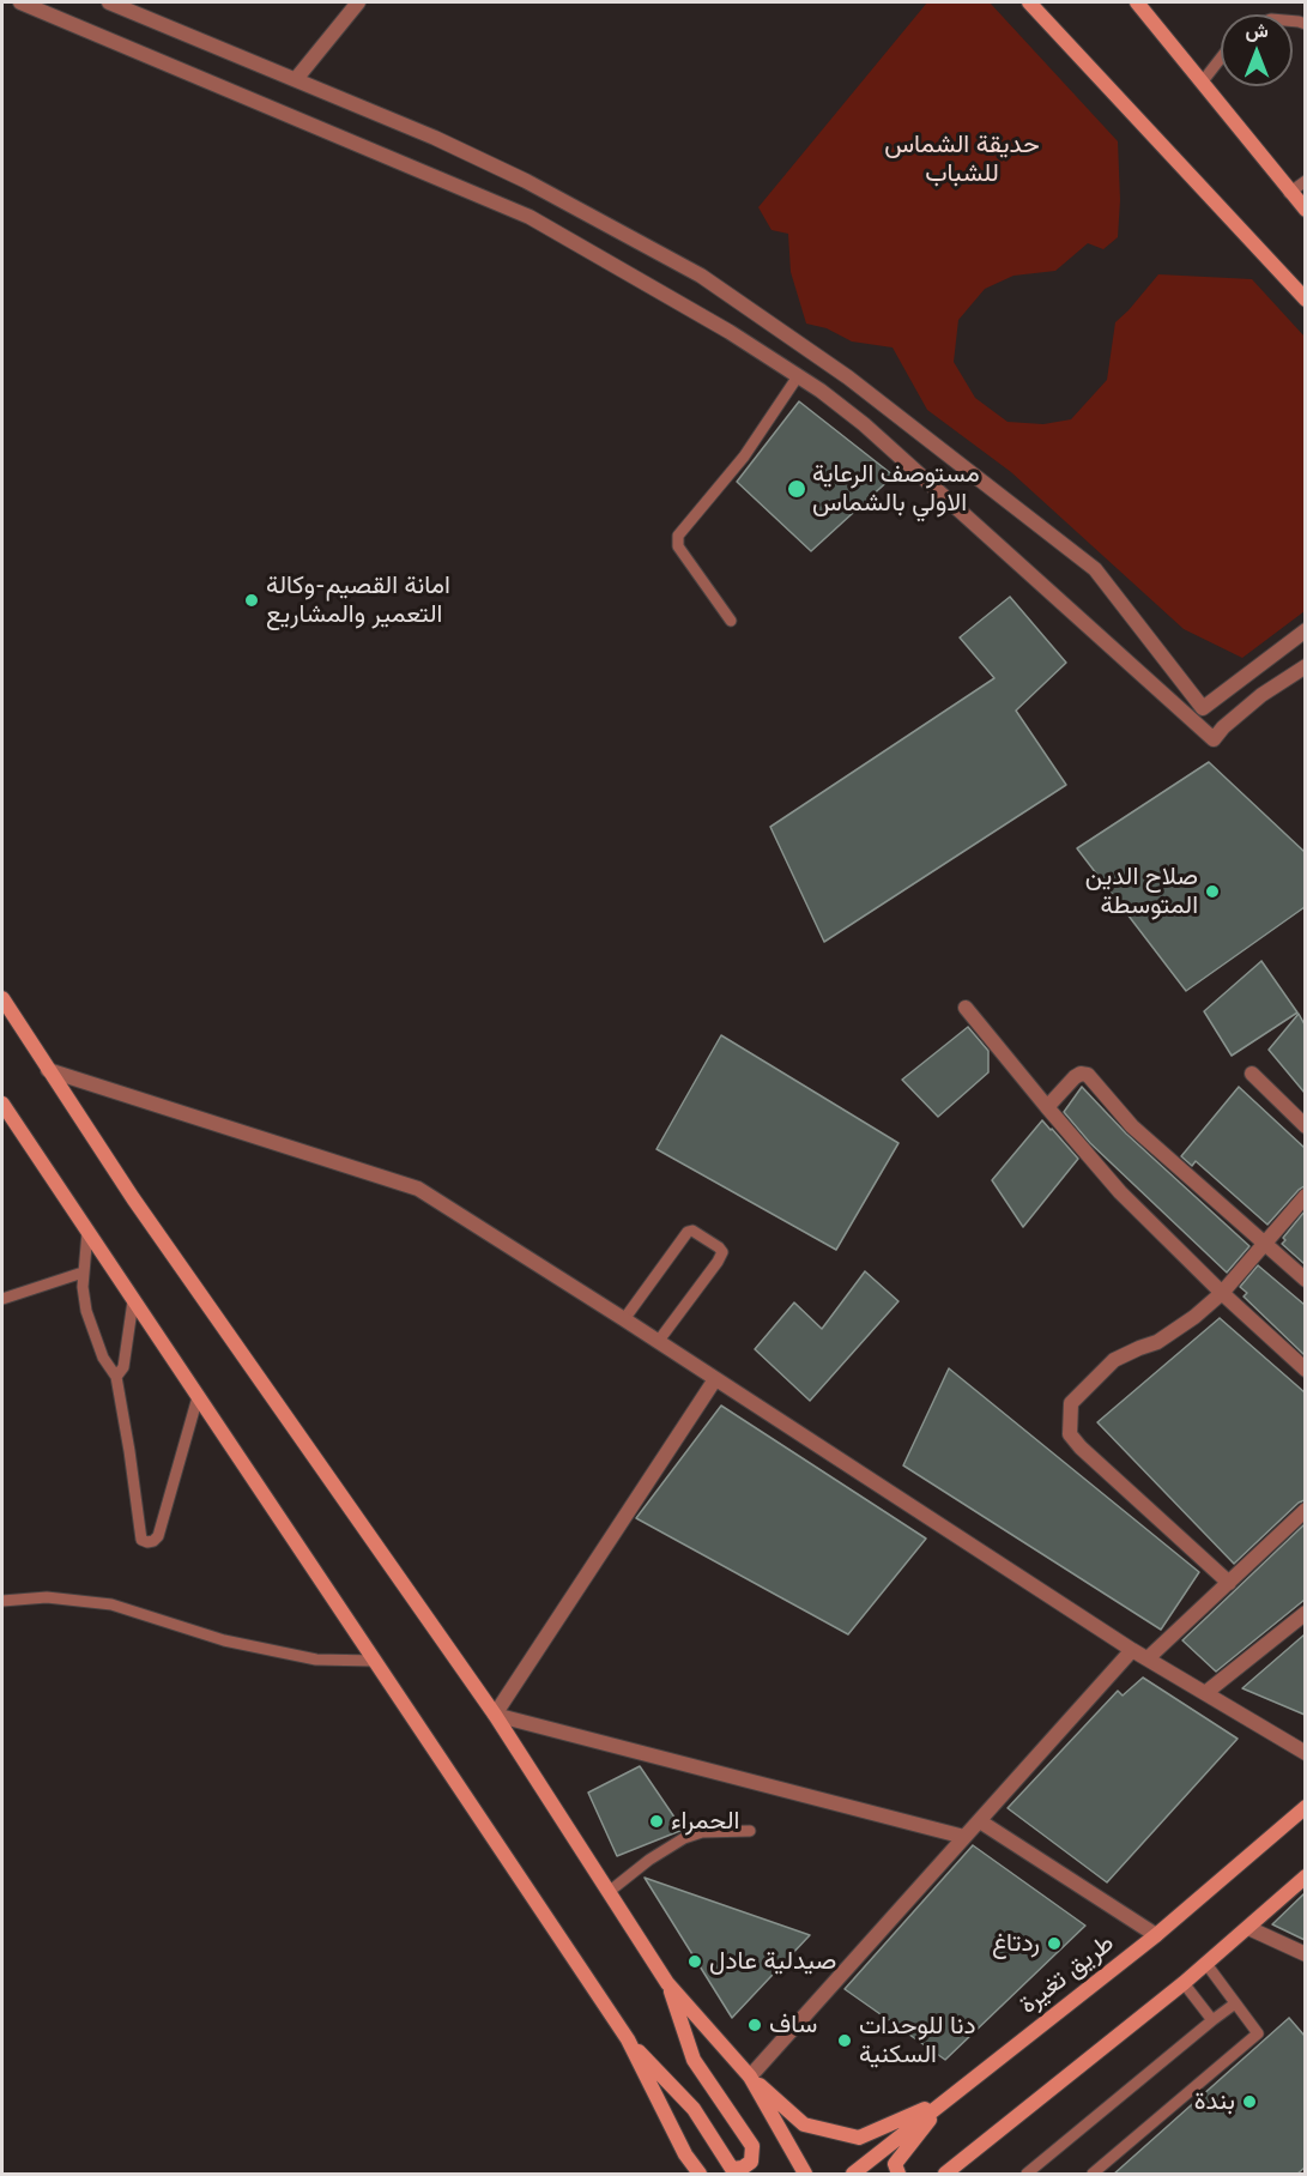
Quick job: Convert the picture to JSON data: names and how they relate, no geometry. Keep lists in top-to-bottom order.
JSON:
{
  "streets": {
    "street": ["طريق تغيرة"]
  },
  "parks": ["حديقة الشماس للشباب"],
  "places": [
    "مستوصف الرعاية الاولي بالشماس",
    "امانة القصيم-وكالة التعمير والمشاريع",
    "صلاح الدين المتوسطة",
    "الحمراء",
    "ردتاغ",
    "صيدلية عادل",
    "ساف",
    "دنا للوحدات السكنية",
    "بندة"
  ],
  "north": "top"
}
